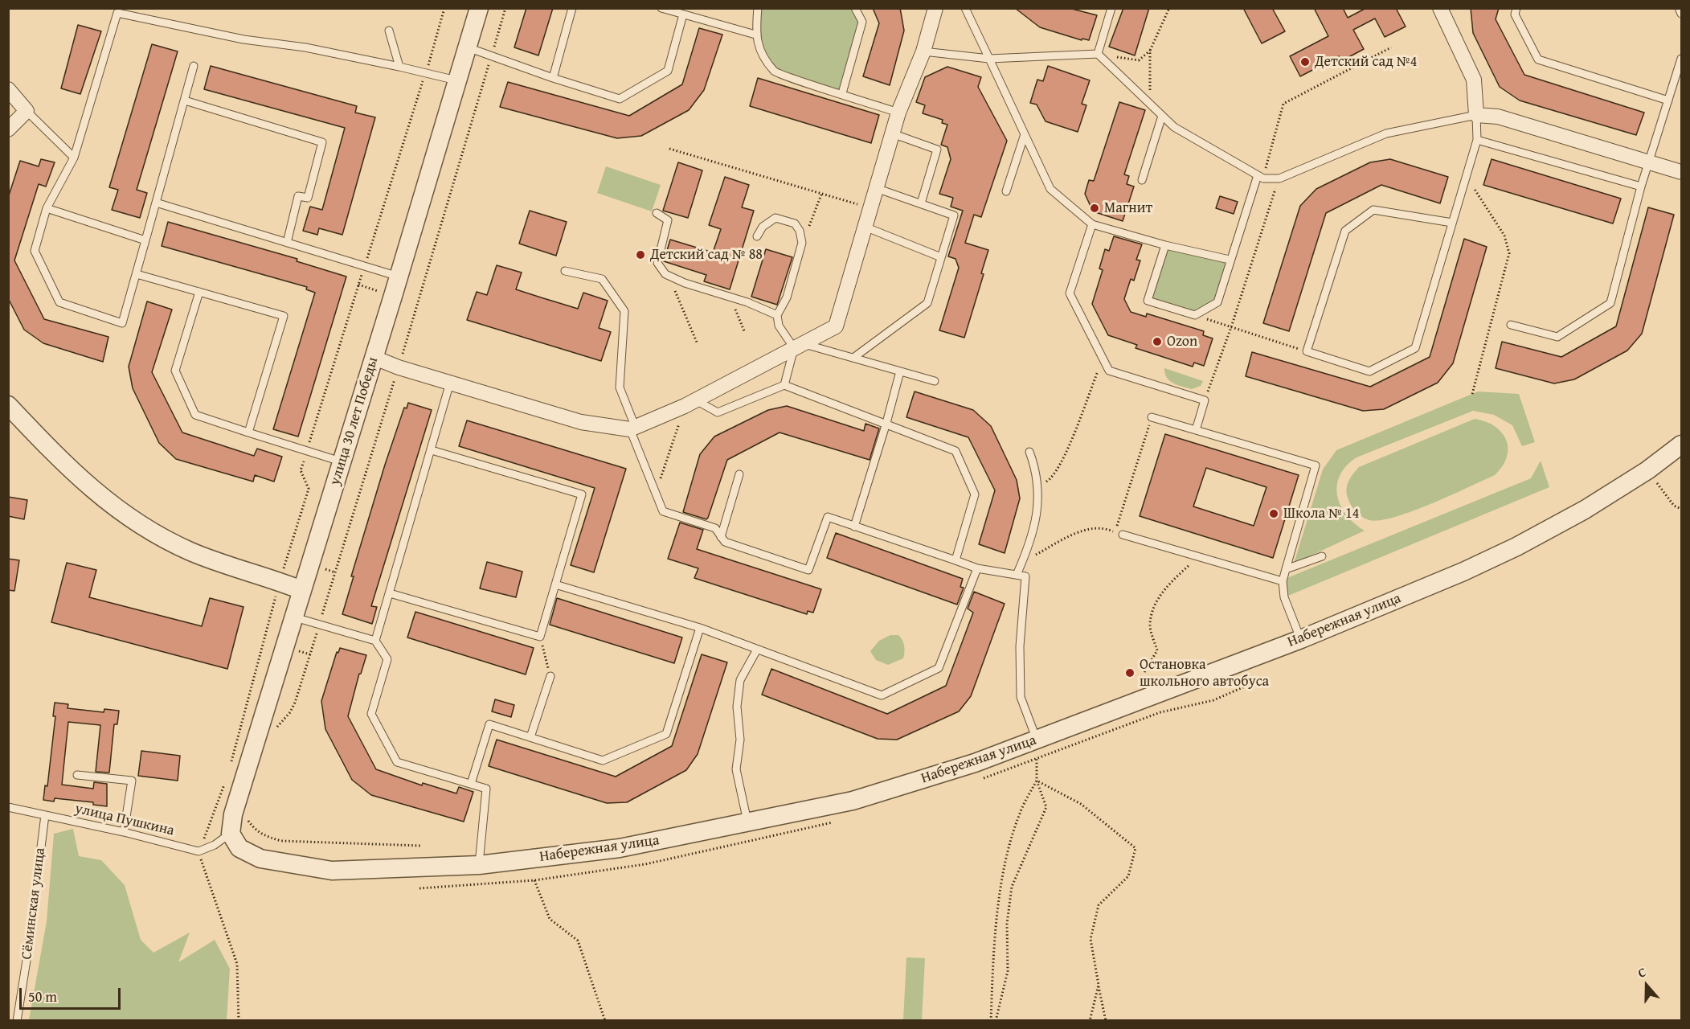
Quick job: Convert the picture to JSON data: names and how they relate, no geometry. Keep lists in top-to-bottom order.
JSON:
{
  "streets": {
    "street": ["улица 30 лет Победы", "Набережная улица"],
    "lane": ["улица Пушкина", "Сёминская улица"]
  },
  "crossings": [
    ["улица 30 лет Победы", "Набережная улица"],
    ["улица Пушкина", "Сёминская улица"]
  ],
  "places": [
    "Детский сад №4",
    "Магнит",
    "Детский сад № 88",
    "Ozon",
    "Школа № 14",
    "Остановка школьного автобуса"
  ],
  "scale_bar": "50 m",
  "north": "top"
}
